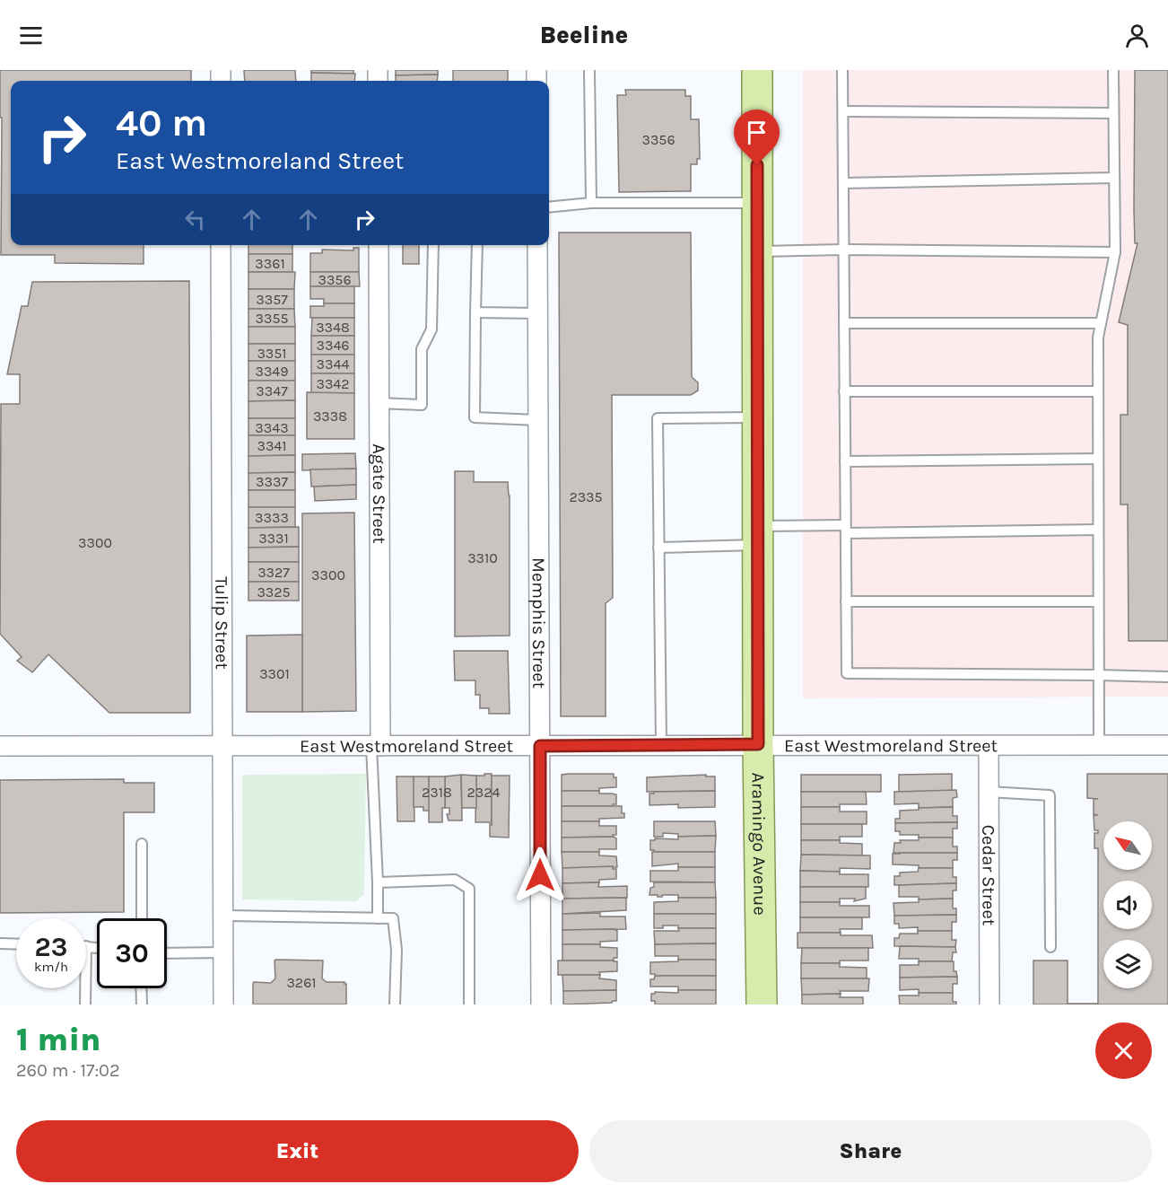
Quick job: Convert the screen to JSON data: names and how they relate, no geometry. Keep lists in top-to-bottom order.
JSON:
{
  "streets": {
    "main road": ["Aramingo Avenue"],
    "street": [
      "Agate Street",
      "Tulip Street",
      "Memphis Street",
      "East Westmoreland Street",
      "Cedar Street"
    ]
  },
  "crossings": [
    ["Agate Street", "East Westmoreland Street"],
    ["Tulip Street", "East Westmoreland Street"],
    ["Memphis Street", "East Westmoreland Street"],
    ["East Westmoreland Street", "Aramingo Avenue"],
    ["East Westmoreland Street", "Cedar Street"]
  ],
  "house_numbers": [
    "3356",
    "3361",
    "3356",
    "3357",
    "3355",
    "3348",
    "3346",
    "3351",
    "3344",
    "3349",
    "3342",
    "3347",
    "3338",
    "3343",
    "3341",
    "3337",
    "2335",
    "3333",
    "3331",
    "3300",
    "3310",
    "3327",
    "3300",
    "3325",
    "3301",
    "2318",
    "2324",
    "3261"
  ],
  "north": "top left",
  "page": {
    "header": "Beeline",
    "turn": ["40 m", "East Westmoreland Street"],
    "speed": "23 km/h",
    "limit": "30",
    "heading": ["1 min", "260 m · 17:02"],
    "buttons": ["Exit", "Share"]
  }
}
